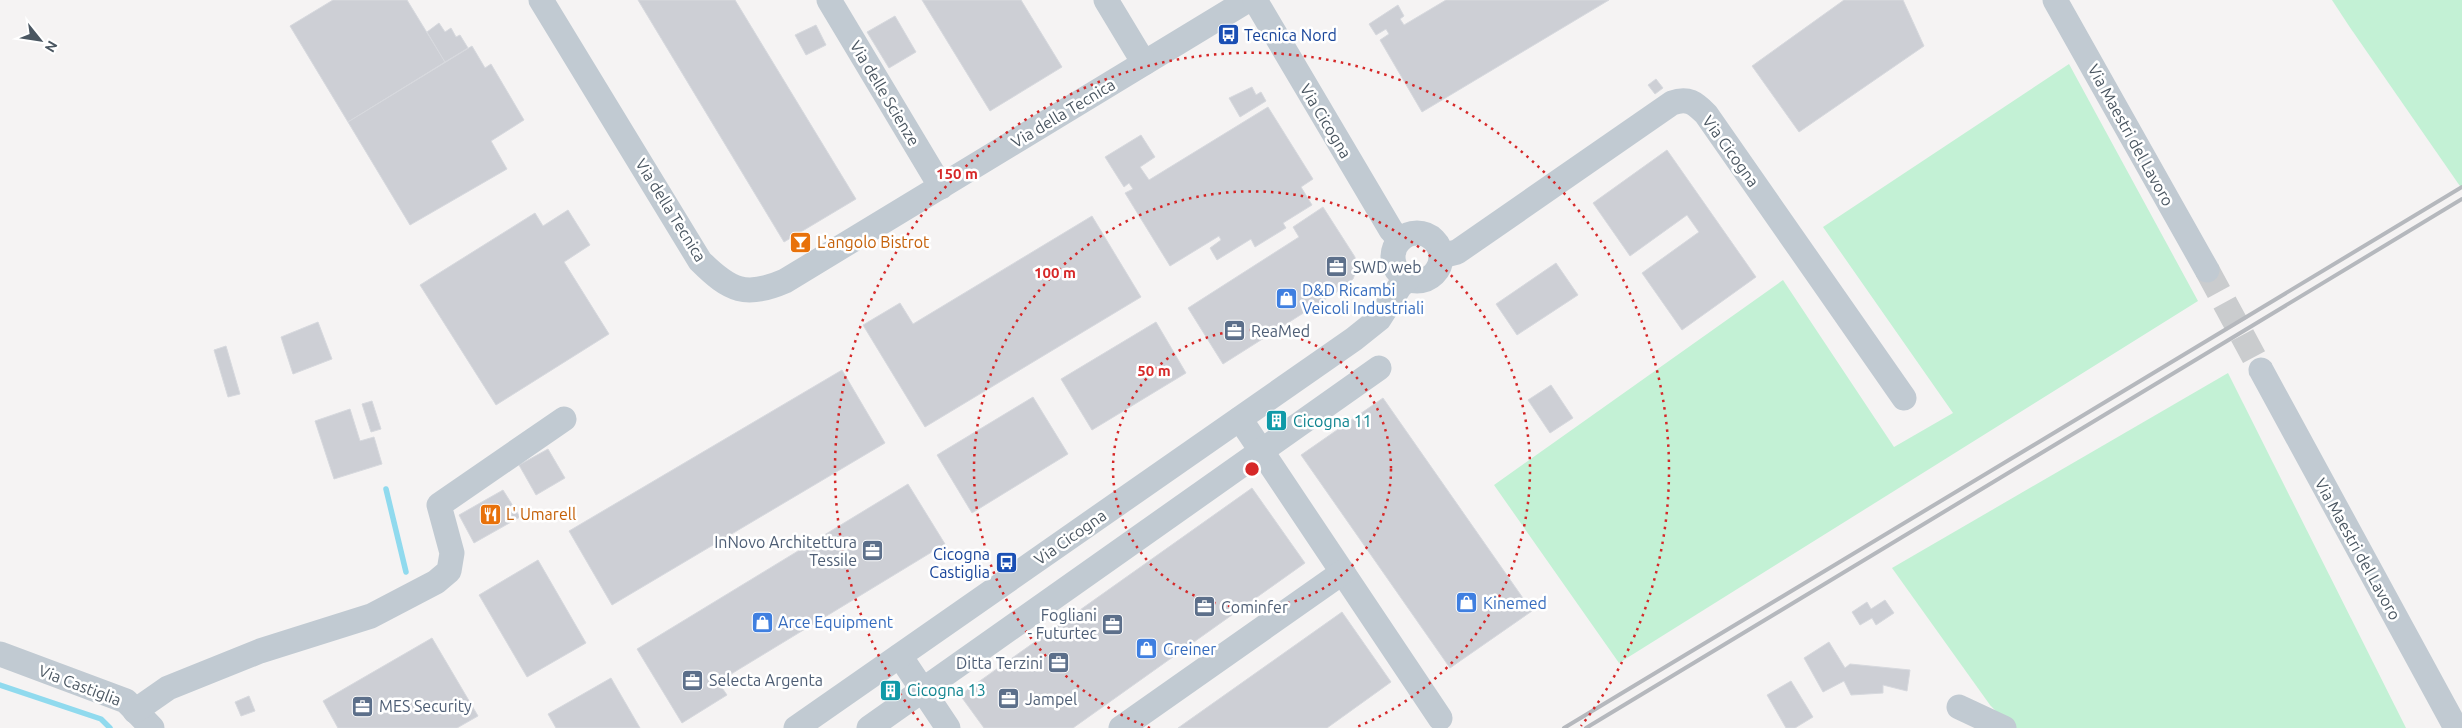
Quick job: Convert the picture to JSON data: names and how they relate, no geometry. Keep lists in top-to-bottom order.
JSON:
{
  "streets": {
    "street": [
      "Via delle Scienze",
      "Via della Tecnica",
      "Via Cicogna",
      "Via Maestri del Lavoro",
      "Via Castiglia"
    ]
  },
  "crossings": [
    ["Via delle Scienze", "Via della Tecnica"]
  ],
  "places": {
    "bus stop": ["Tecnica Nord", "Cicogna Castiglia"],
    "bar": ["L'angolo Bistrot"],
    "office": [
      "SWD web",
      "ReaMed",
      "InNovo Architettura Tessile",
      "Cominfer",
      "Fogliani - Futurtec",
      "Ditta Terzini",
      "Selecta Argenta",
      "Jampel",
      "MES Security"
    ],
    "shop": [
      "D&D Ricambi Veicoli Industriali",
      "Kinemed",
      "Arce Equipment",
      "Greiner"
    ],
    "building": ["Cicogna 11", "Cicogna 13"],
    "restaurant": ["L' Umarell"]
  },
  "north": "bottom right",
  "rings": ["150 m", "100 m", "50 m"]
}
